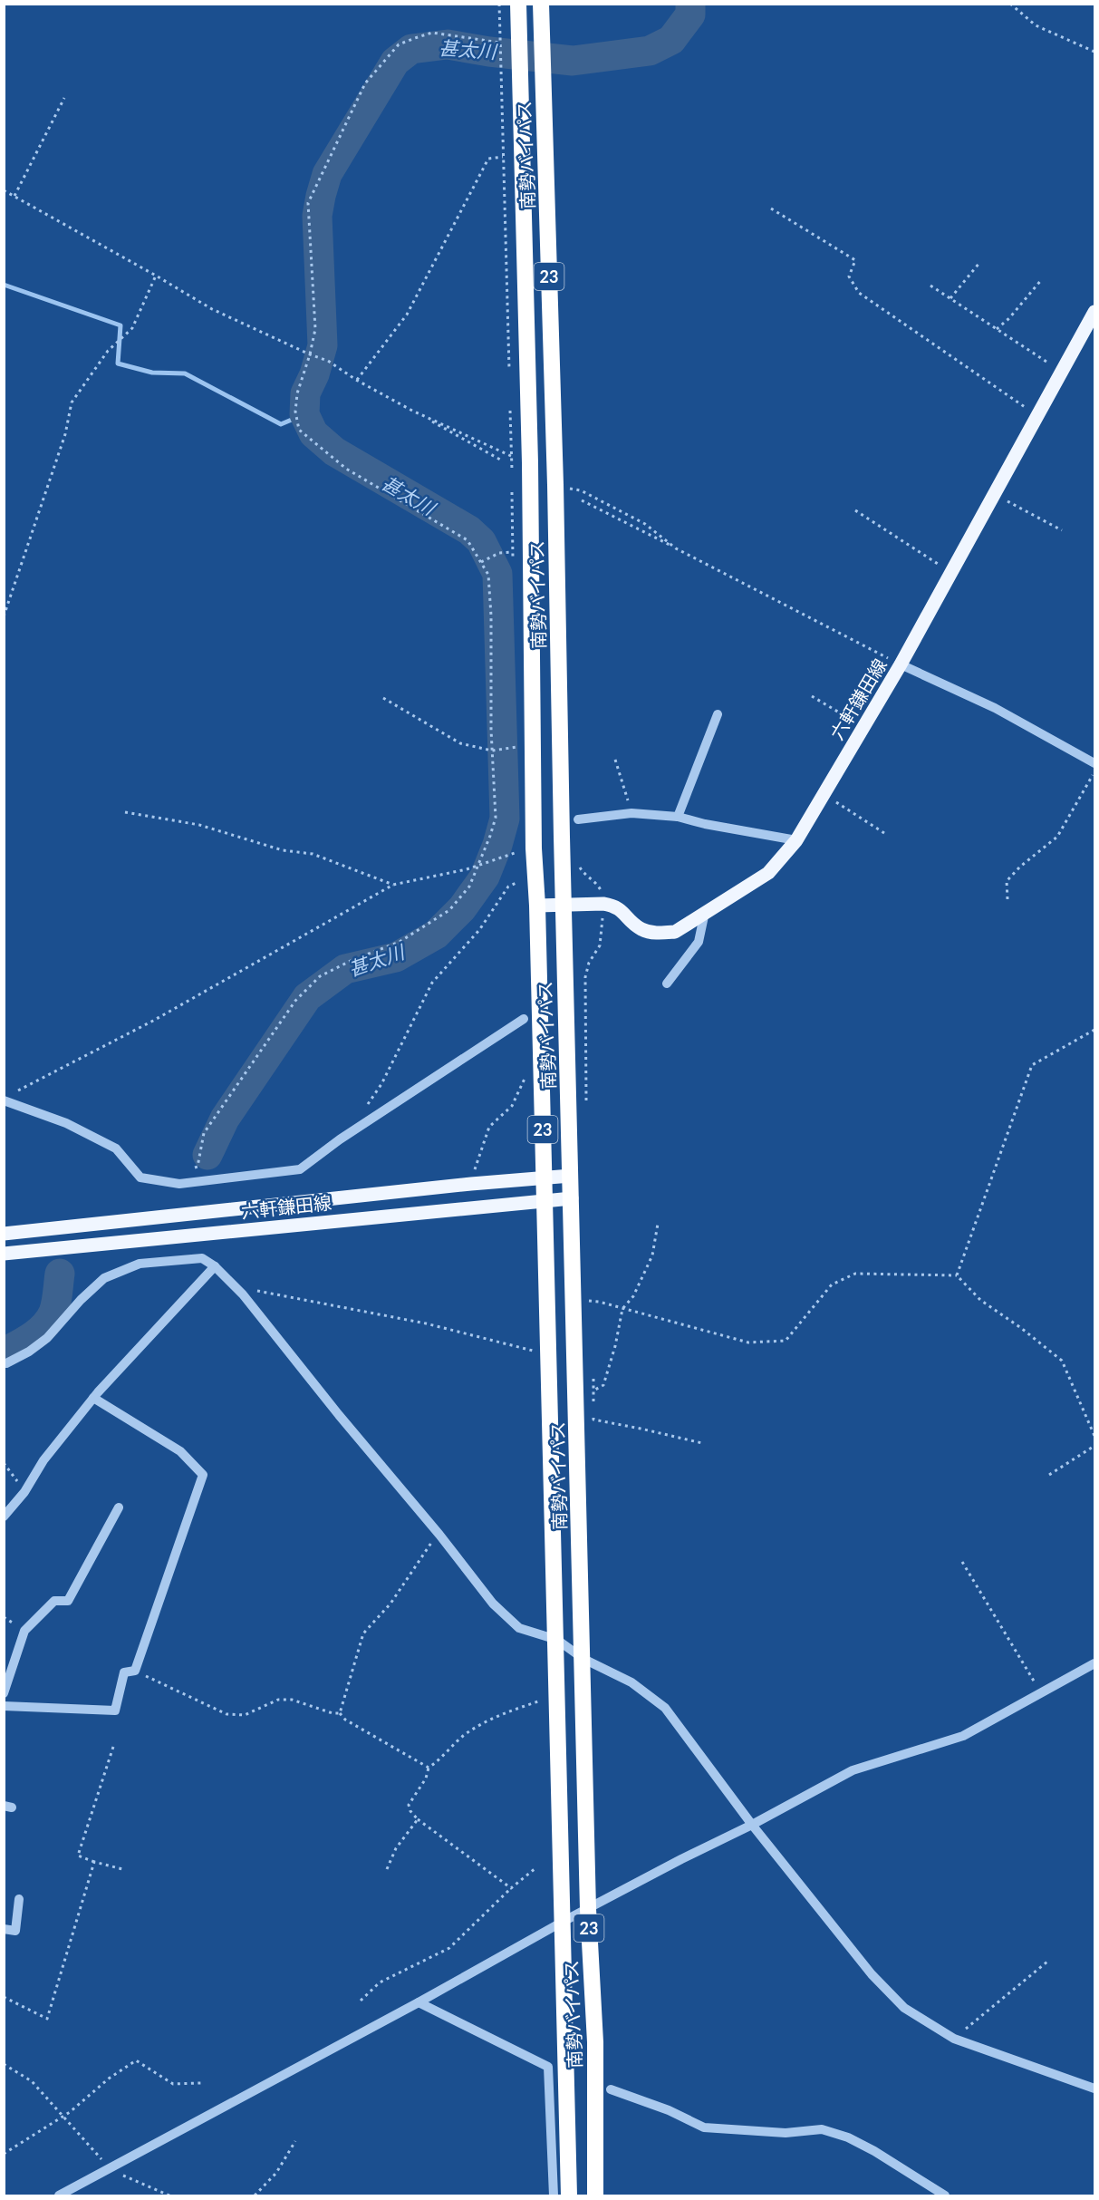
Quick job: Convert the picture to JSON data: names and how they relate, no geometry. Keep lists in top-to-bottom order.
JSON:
{
  "streets": {
    "highway": ["南勢バイパス", "23"],
    "main road": ["六軒鎌田線"]
  },
  "crossings": [
    ["南勢バイパス", "六軒鎌田線"]
  ],
  "water": ["甚太川"]
}
